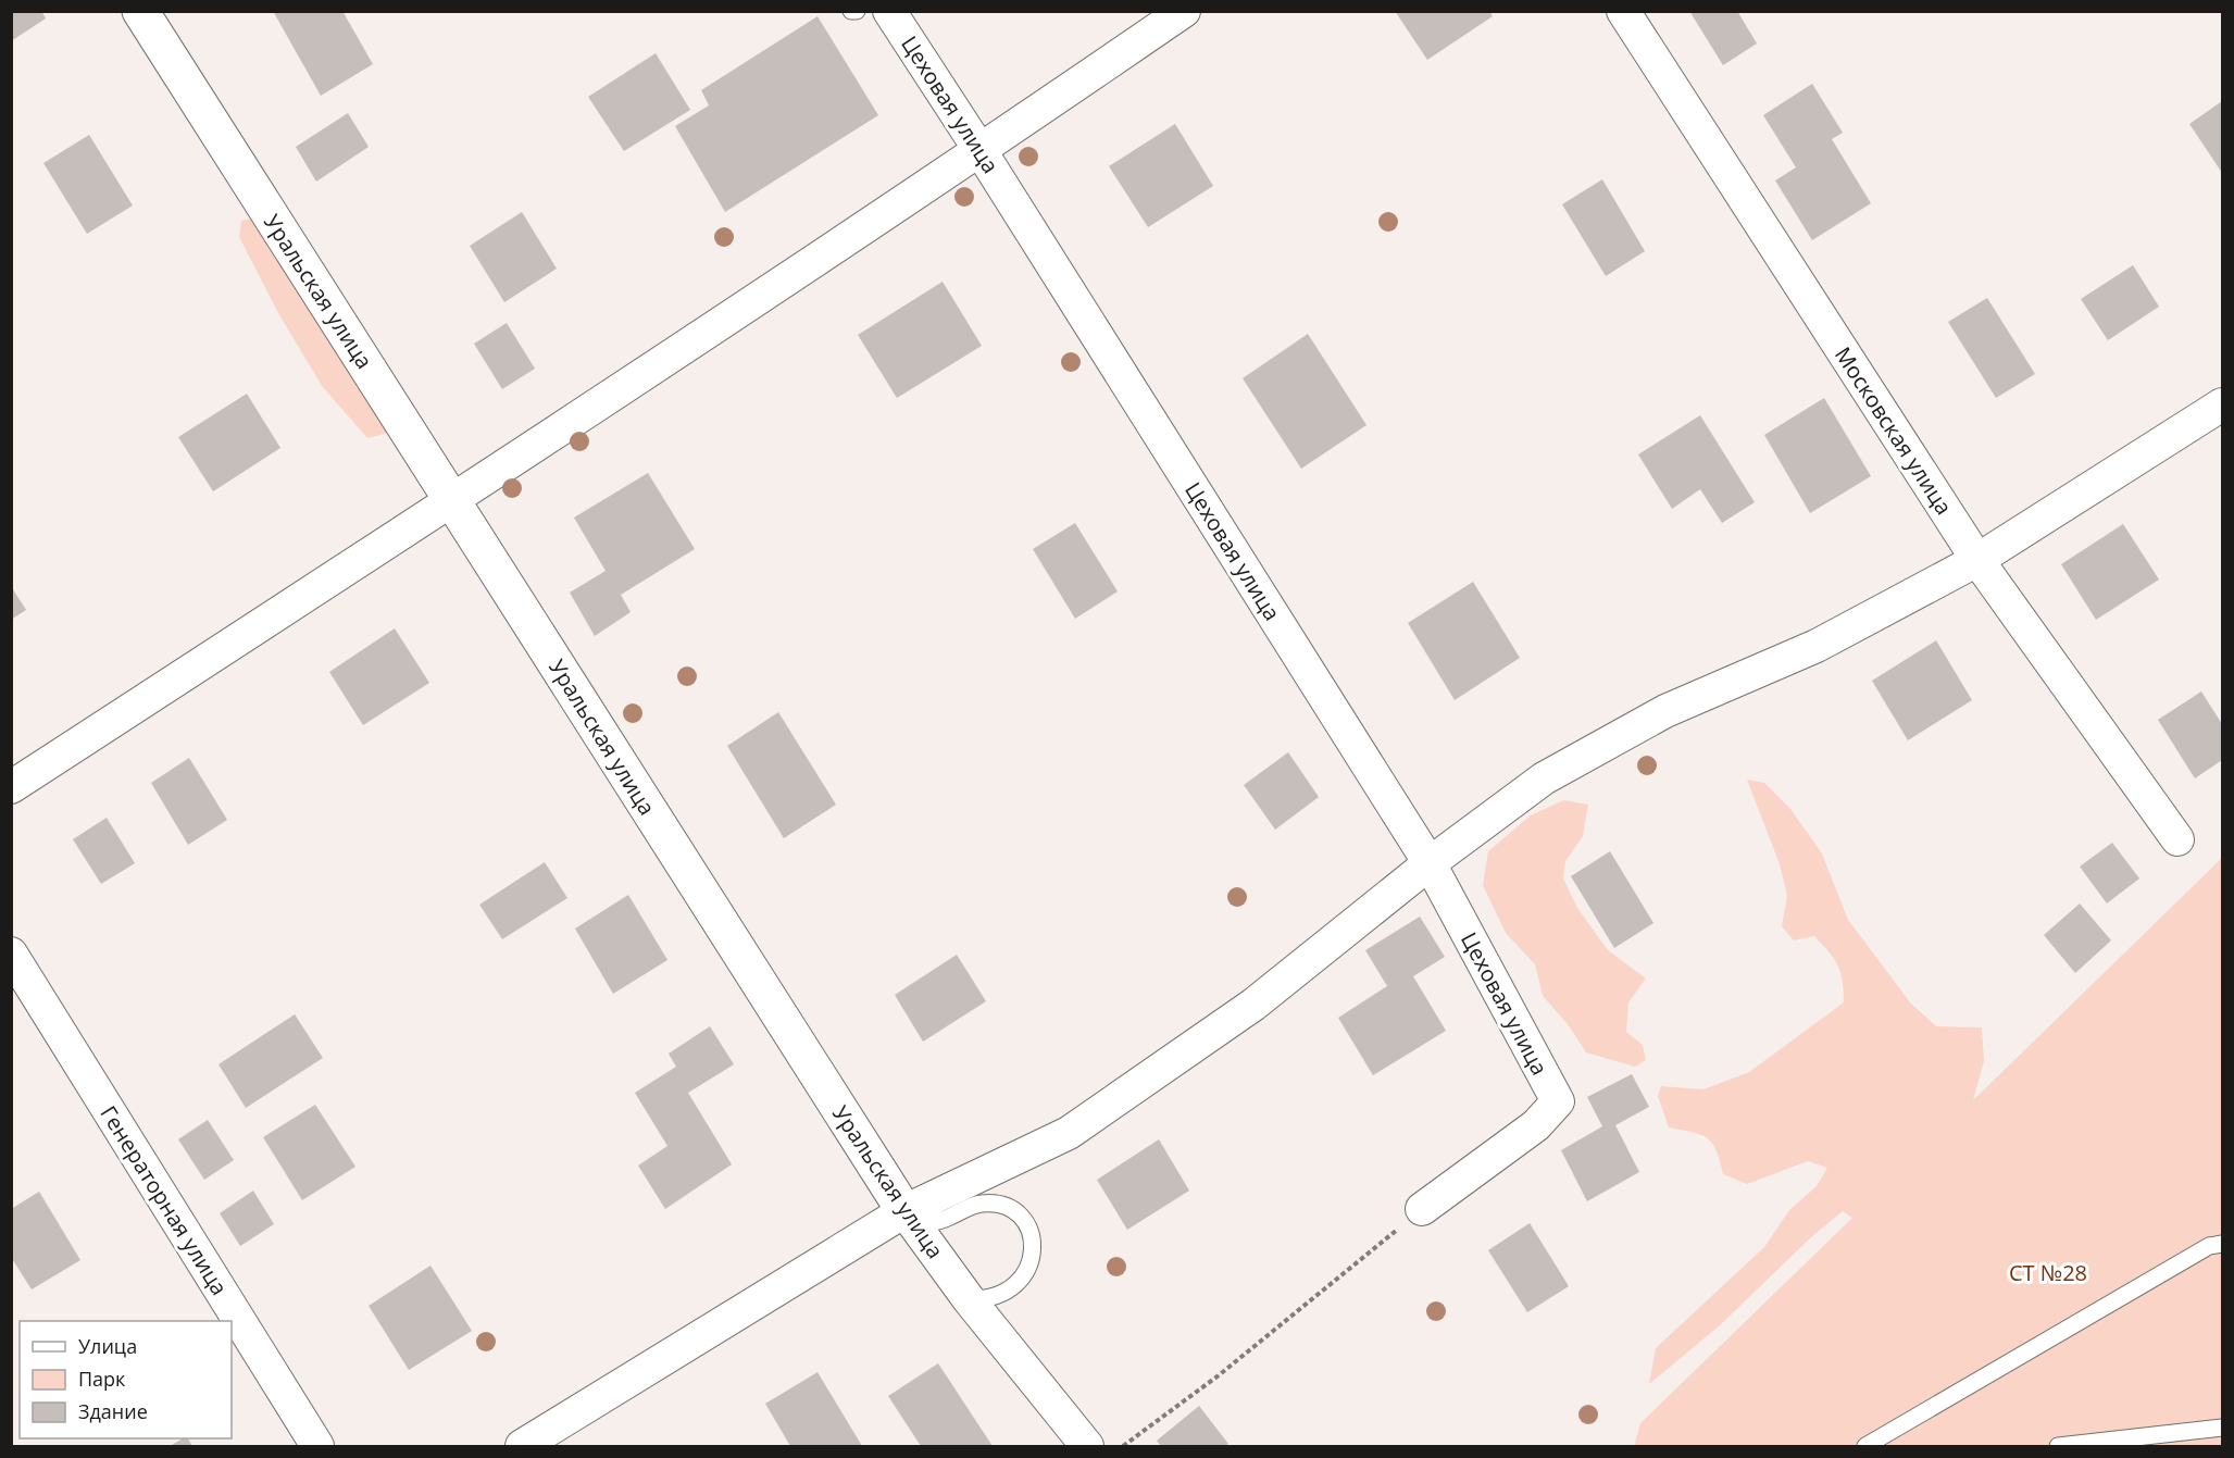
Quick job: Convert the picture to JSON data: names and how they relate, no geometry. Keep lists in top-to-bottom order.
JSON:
{
  "streets": {
    "street": [
      "Цеховая улица",
      "Уральская улица",
      "Московская улица",
      "Генераторная улица"
    ]
  },
  "parks": ["СТ №28"],
  "legend": ["Улица", "Парк", "Здание"]
}
